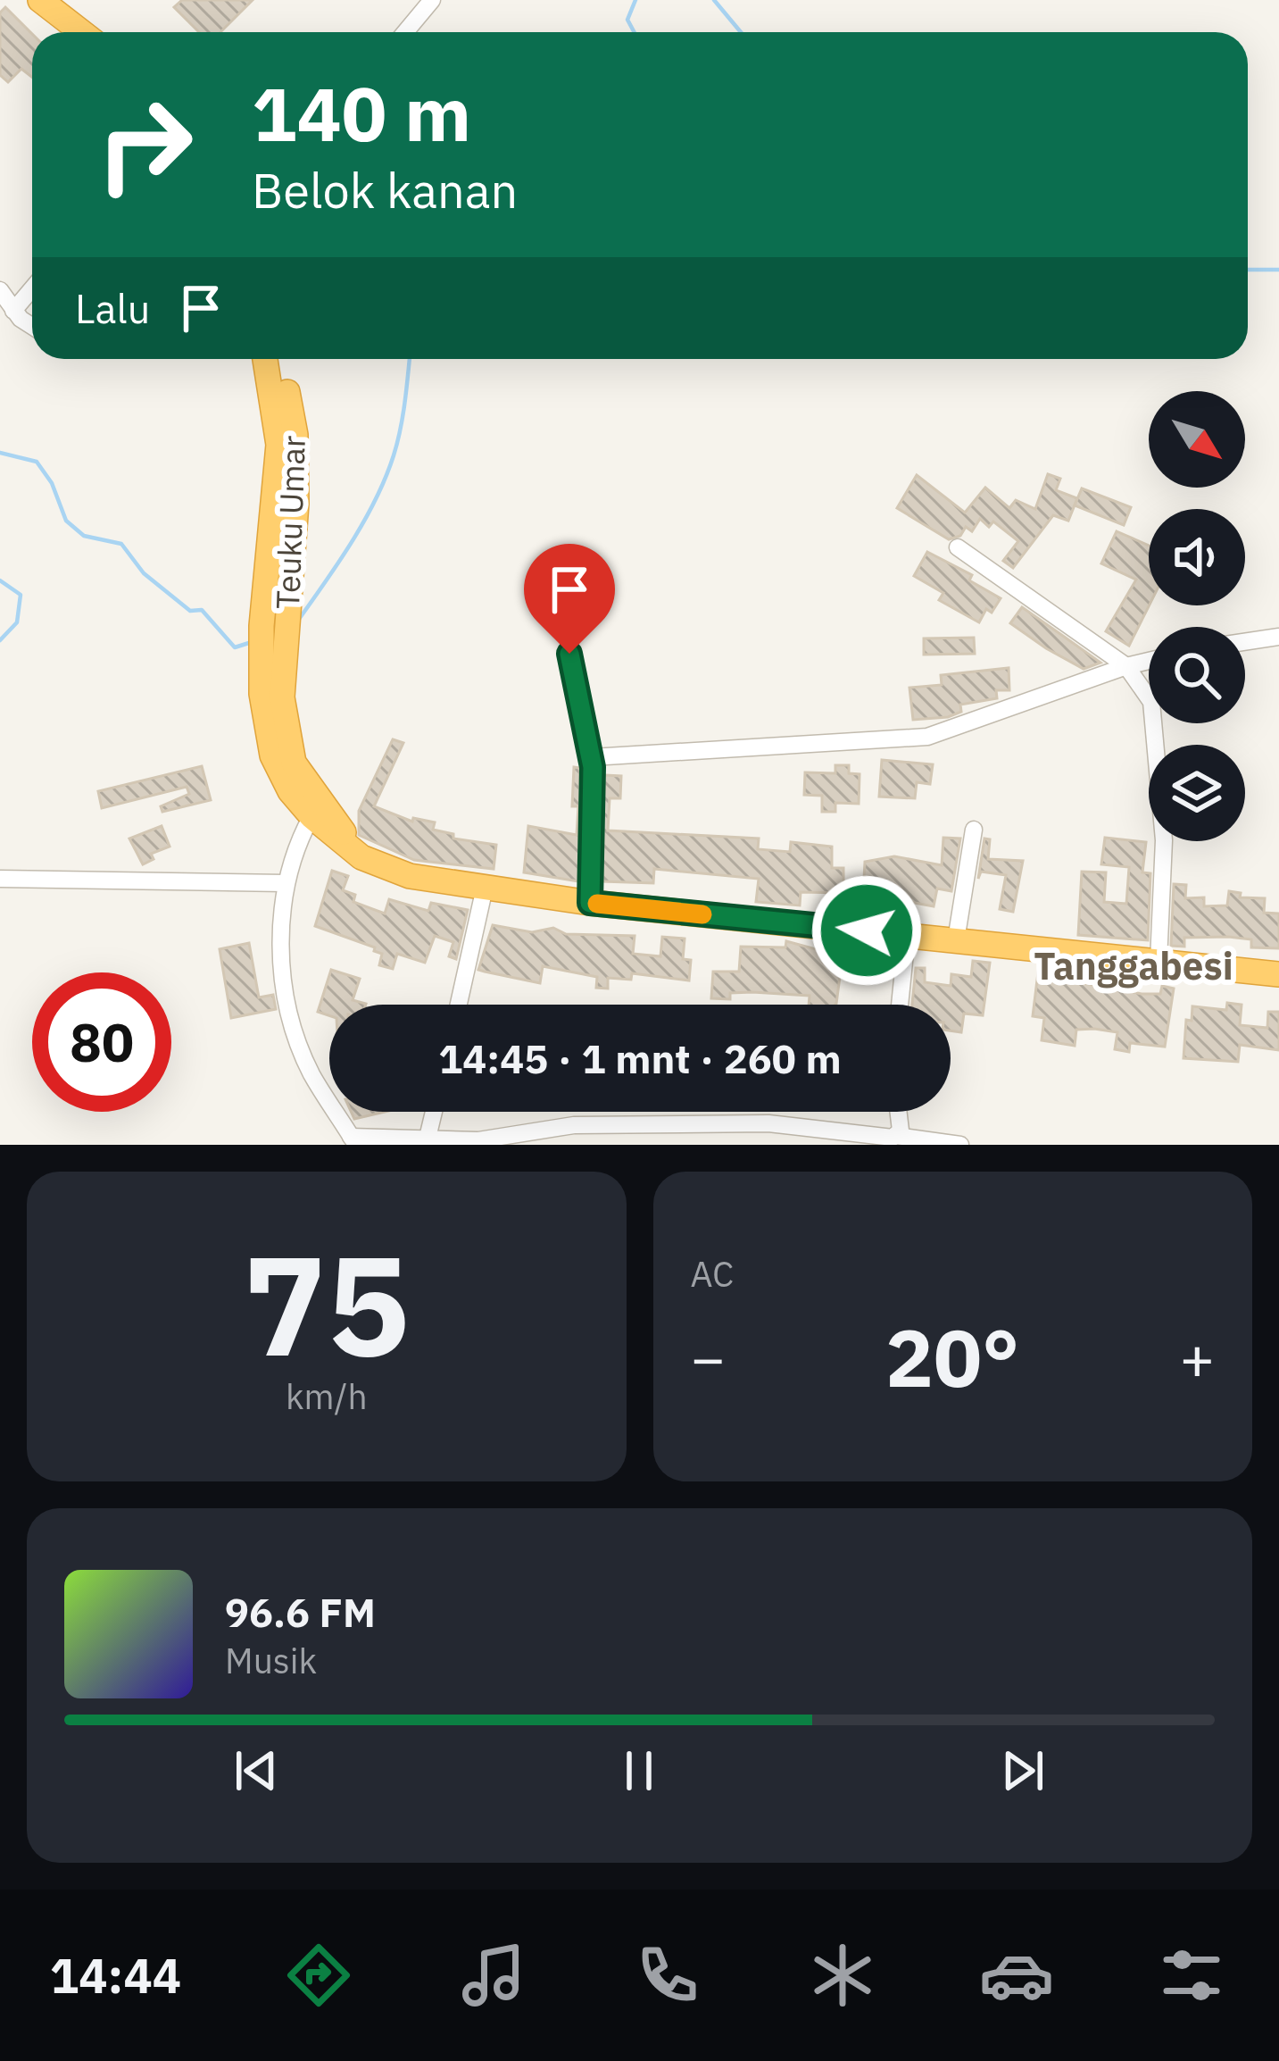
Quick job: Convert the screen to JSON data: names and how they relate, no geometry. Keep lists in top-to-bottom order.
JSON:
{
  "streets": {
    "highway": ["Teuku Umar"]
  },
  "districts": ["Tanggabesi"],
  "north": "bottom right",
  "page": {
    "turn": ["140 m", "Belok kanan"],
    "then": "Lalu",
    "limit": "80",
    "trip": "14:45 · 1 mnt · 260 m",
    "tile": [
      ["75", "km/h"],
      "AC"
    ],
    "heat": ["−", "20°", "+"],
    "song": ["96.6 FM", "Musik"],
    "tabs": "14:44"
  }
}
